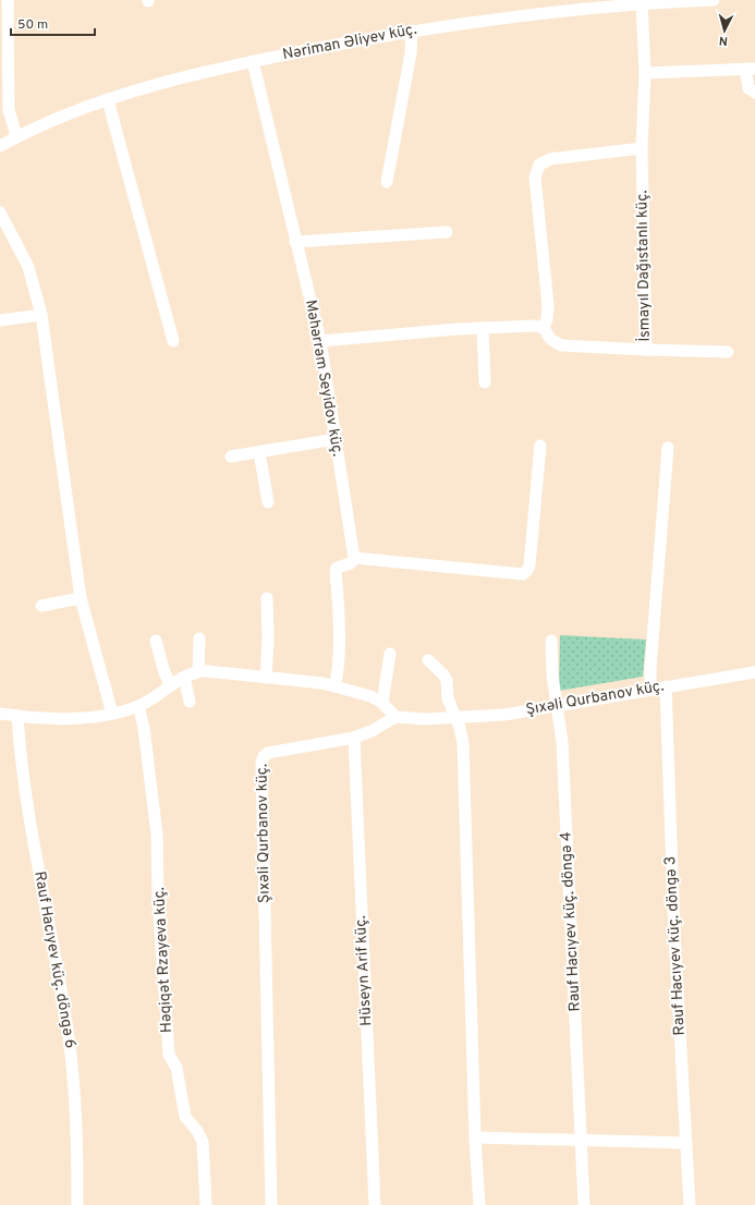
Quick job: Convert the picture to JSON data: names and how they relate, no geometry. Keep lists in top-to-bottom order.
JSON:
{
  "streets": {
    "street": [
      "Nəriman Əliyev küç.",
      "İsmayıl Dağıstanlı küç.",
      "Məhərrəm Seyidov küç.",
      "Şıxəli Qurbanov küç.",
      "Rauf Hacıyev küç. döngə 4",
      "Rauf Hacıyev küç. döngə 3",
      "Rauf Hacıyev küç. döngə 6",
      "Həqiqət Rzayeva küç.",
      "Hüseyn Arif küç."
    ]
  },
  "crossings": [
    ["Nəriman Əliyev küç.", "İsmayıl Dağıstanlı küç."],
    ["Nəriman Əliyev küç.", "Məhərrəm Seyidov küç."],
    ["Şıxəli Qurbanov küç.", "Rauf Hacıyev küç. döngə 4"],
    ["Şıxəli Qurbanov küç.", "Rauf Hacıyev küç. döngə 3"],
    ["Şıxəli Qurbanov küç.", "Hüseyn Arif küç."]
  ],
  "scale_bar": "50 m",
  "north": "bottom"
}
